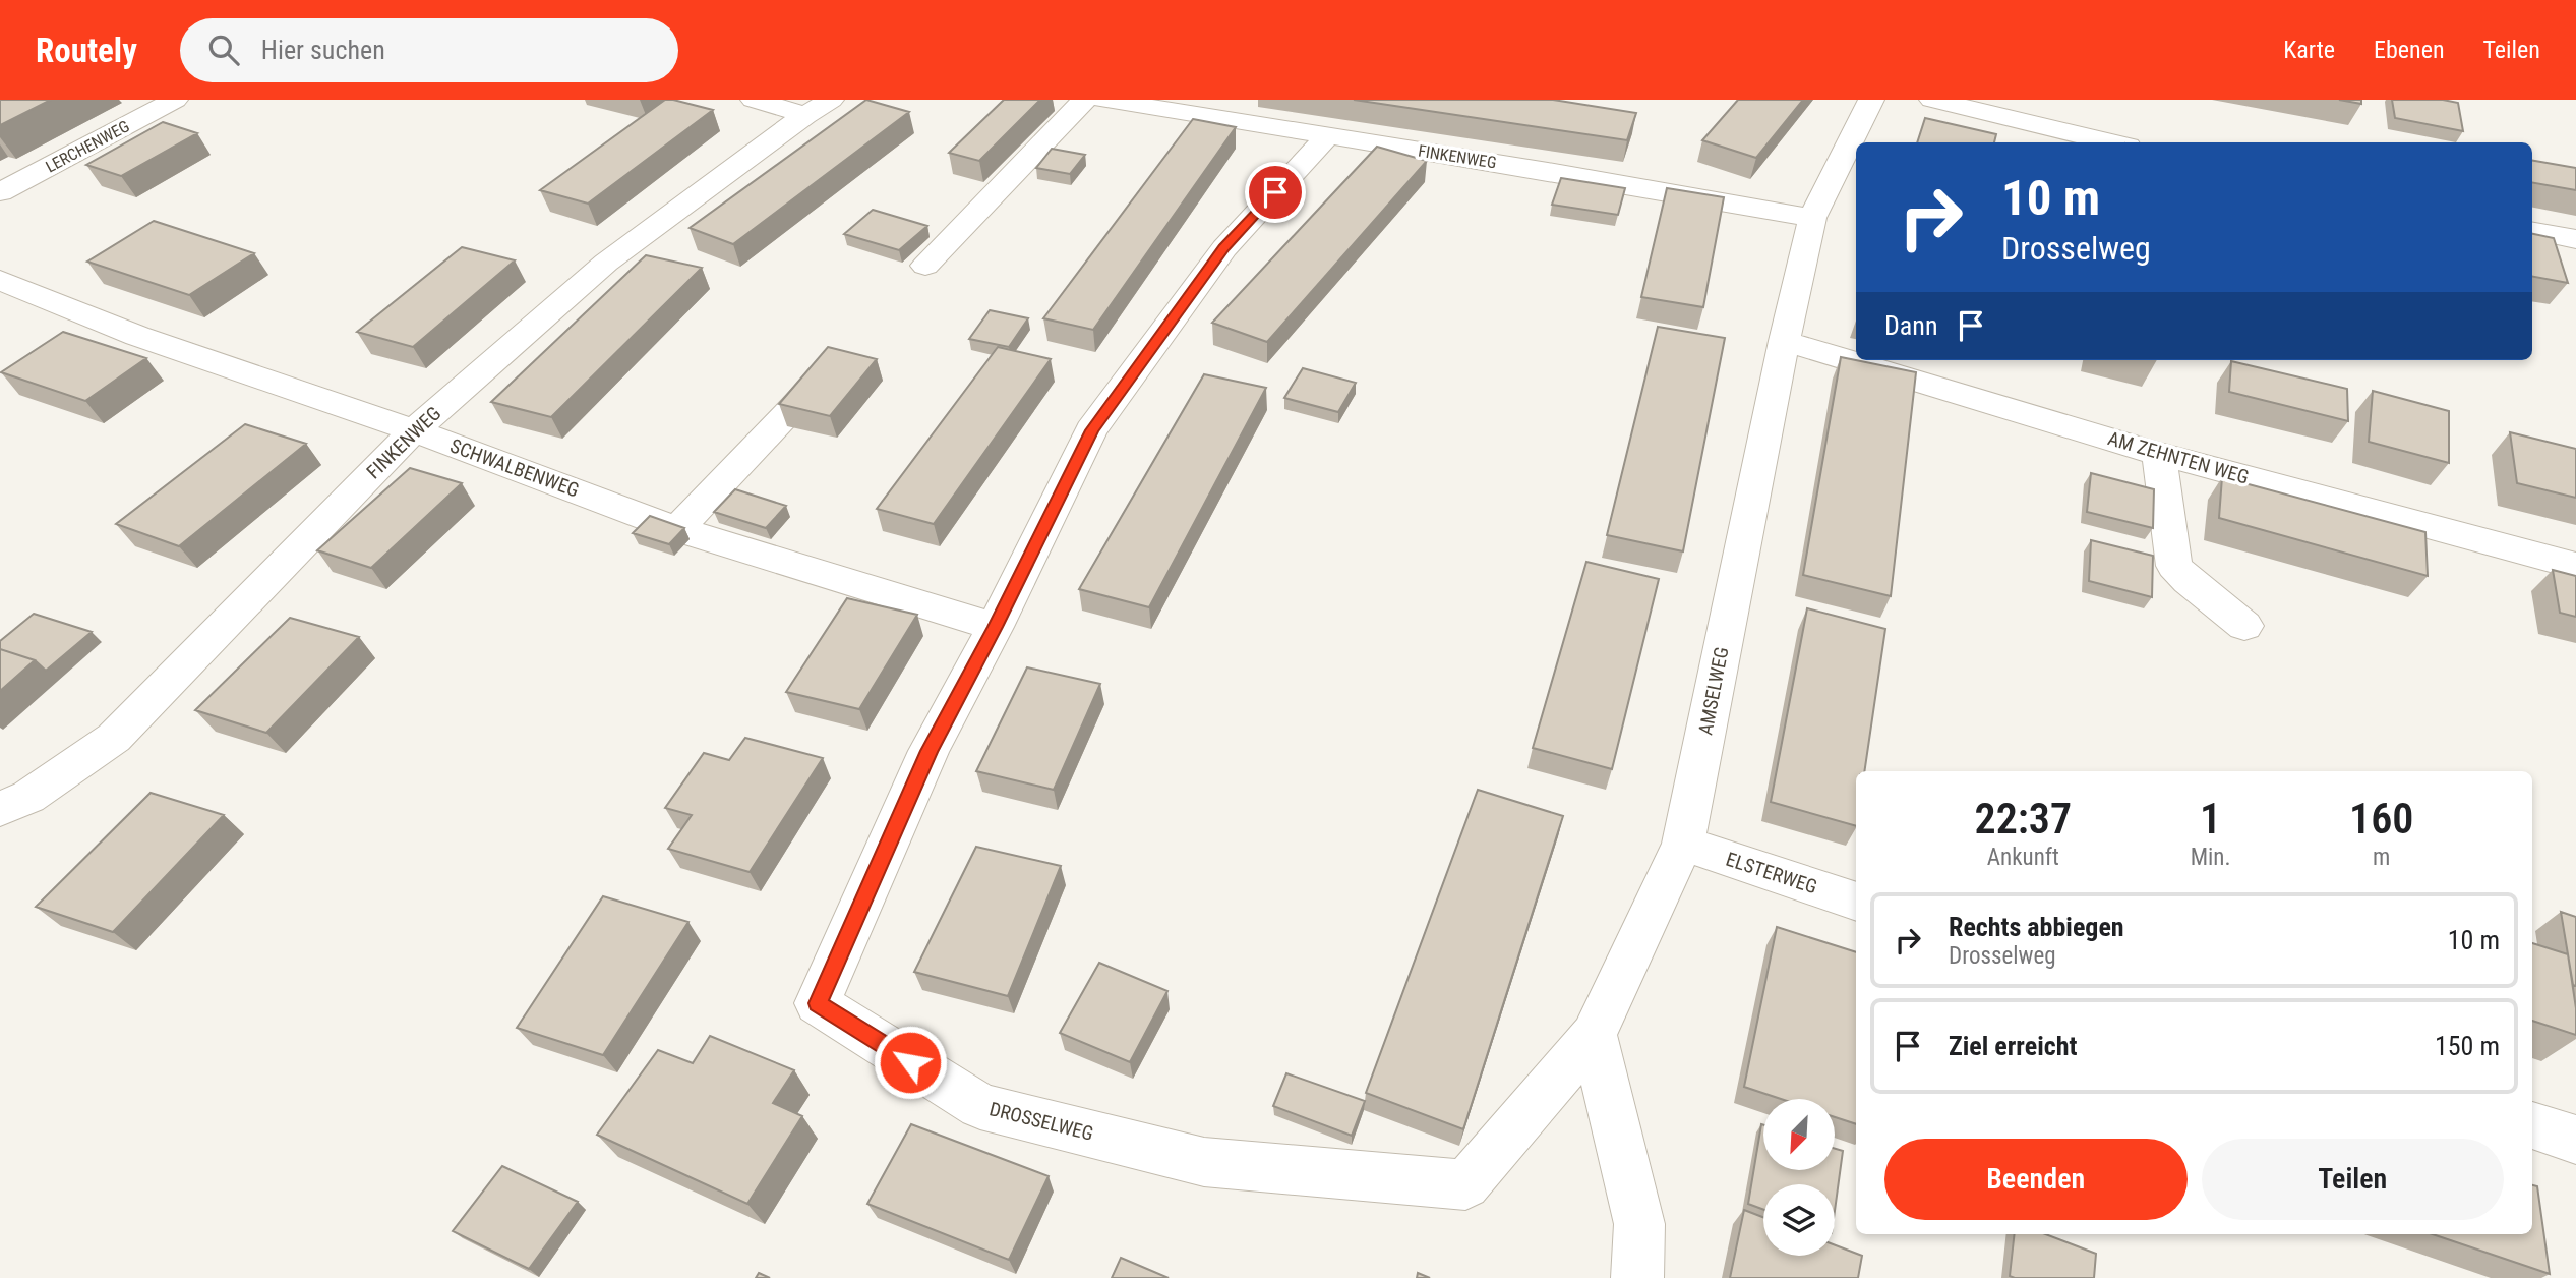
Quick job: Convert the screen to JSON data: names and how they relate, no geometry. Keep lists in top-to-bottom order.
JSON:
{
  "streets": {
    "street": [
      "LERCHENWEG",
      "FINKENWEG",
      "AM ZEHNTEN WEG",
      "SCHWALBENWEG",
      "AMSELWEG",
      "ELSTERWEG",
      "DROSSELWEG"
    ]
  },
  "crossings": [
    ["FINKENWEG", "SCHWALBENWEG"],
    ["FINKENWEG", "AMSELWEG"],
    ["FINKENWEG", "DROSSELWEG"],
    ["AM ZEHNTEN WEG", "AMSELWEG"],
    ["SCHWALBENWEG", "DROSSELWEG"],
    ["AMSELWEG", "ELSTERWEG"],
    ["AMSELWEG", "DROSSELWEG"]
  ],
  "north": "bottom left",
  "page": {
    "header": "Routely",
    "search": "Hier suchen",
    "nav": ["Karte", "Ebenen", "Teilen"],
    "turn": ["10 m", "Drosselweg"],
    "then": "Dann",
    "eta": [
      "22:37",
      "Ankunft",
      "1",
      "Min.",
      "160",
      "m"
    ],
    "list": [
      {
        "name": "Rechts abbiegen",
        "note": "Drosselweg",
        "value": "10 m"
      },
      {
        "name": "Ziel erreicht",
        "value": "150 m"
      }
    ],
    "buttons": ["Beenden", "Teilen"]
  }
}
